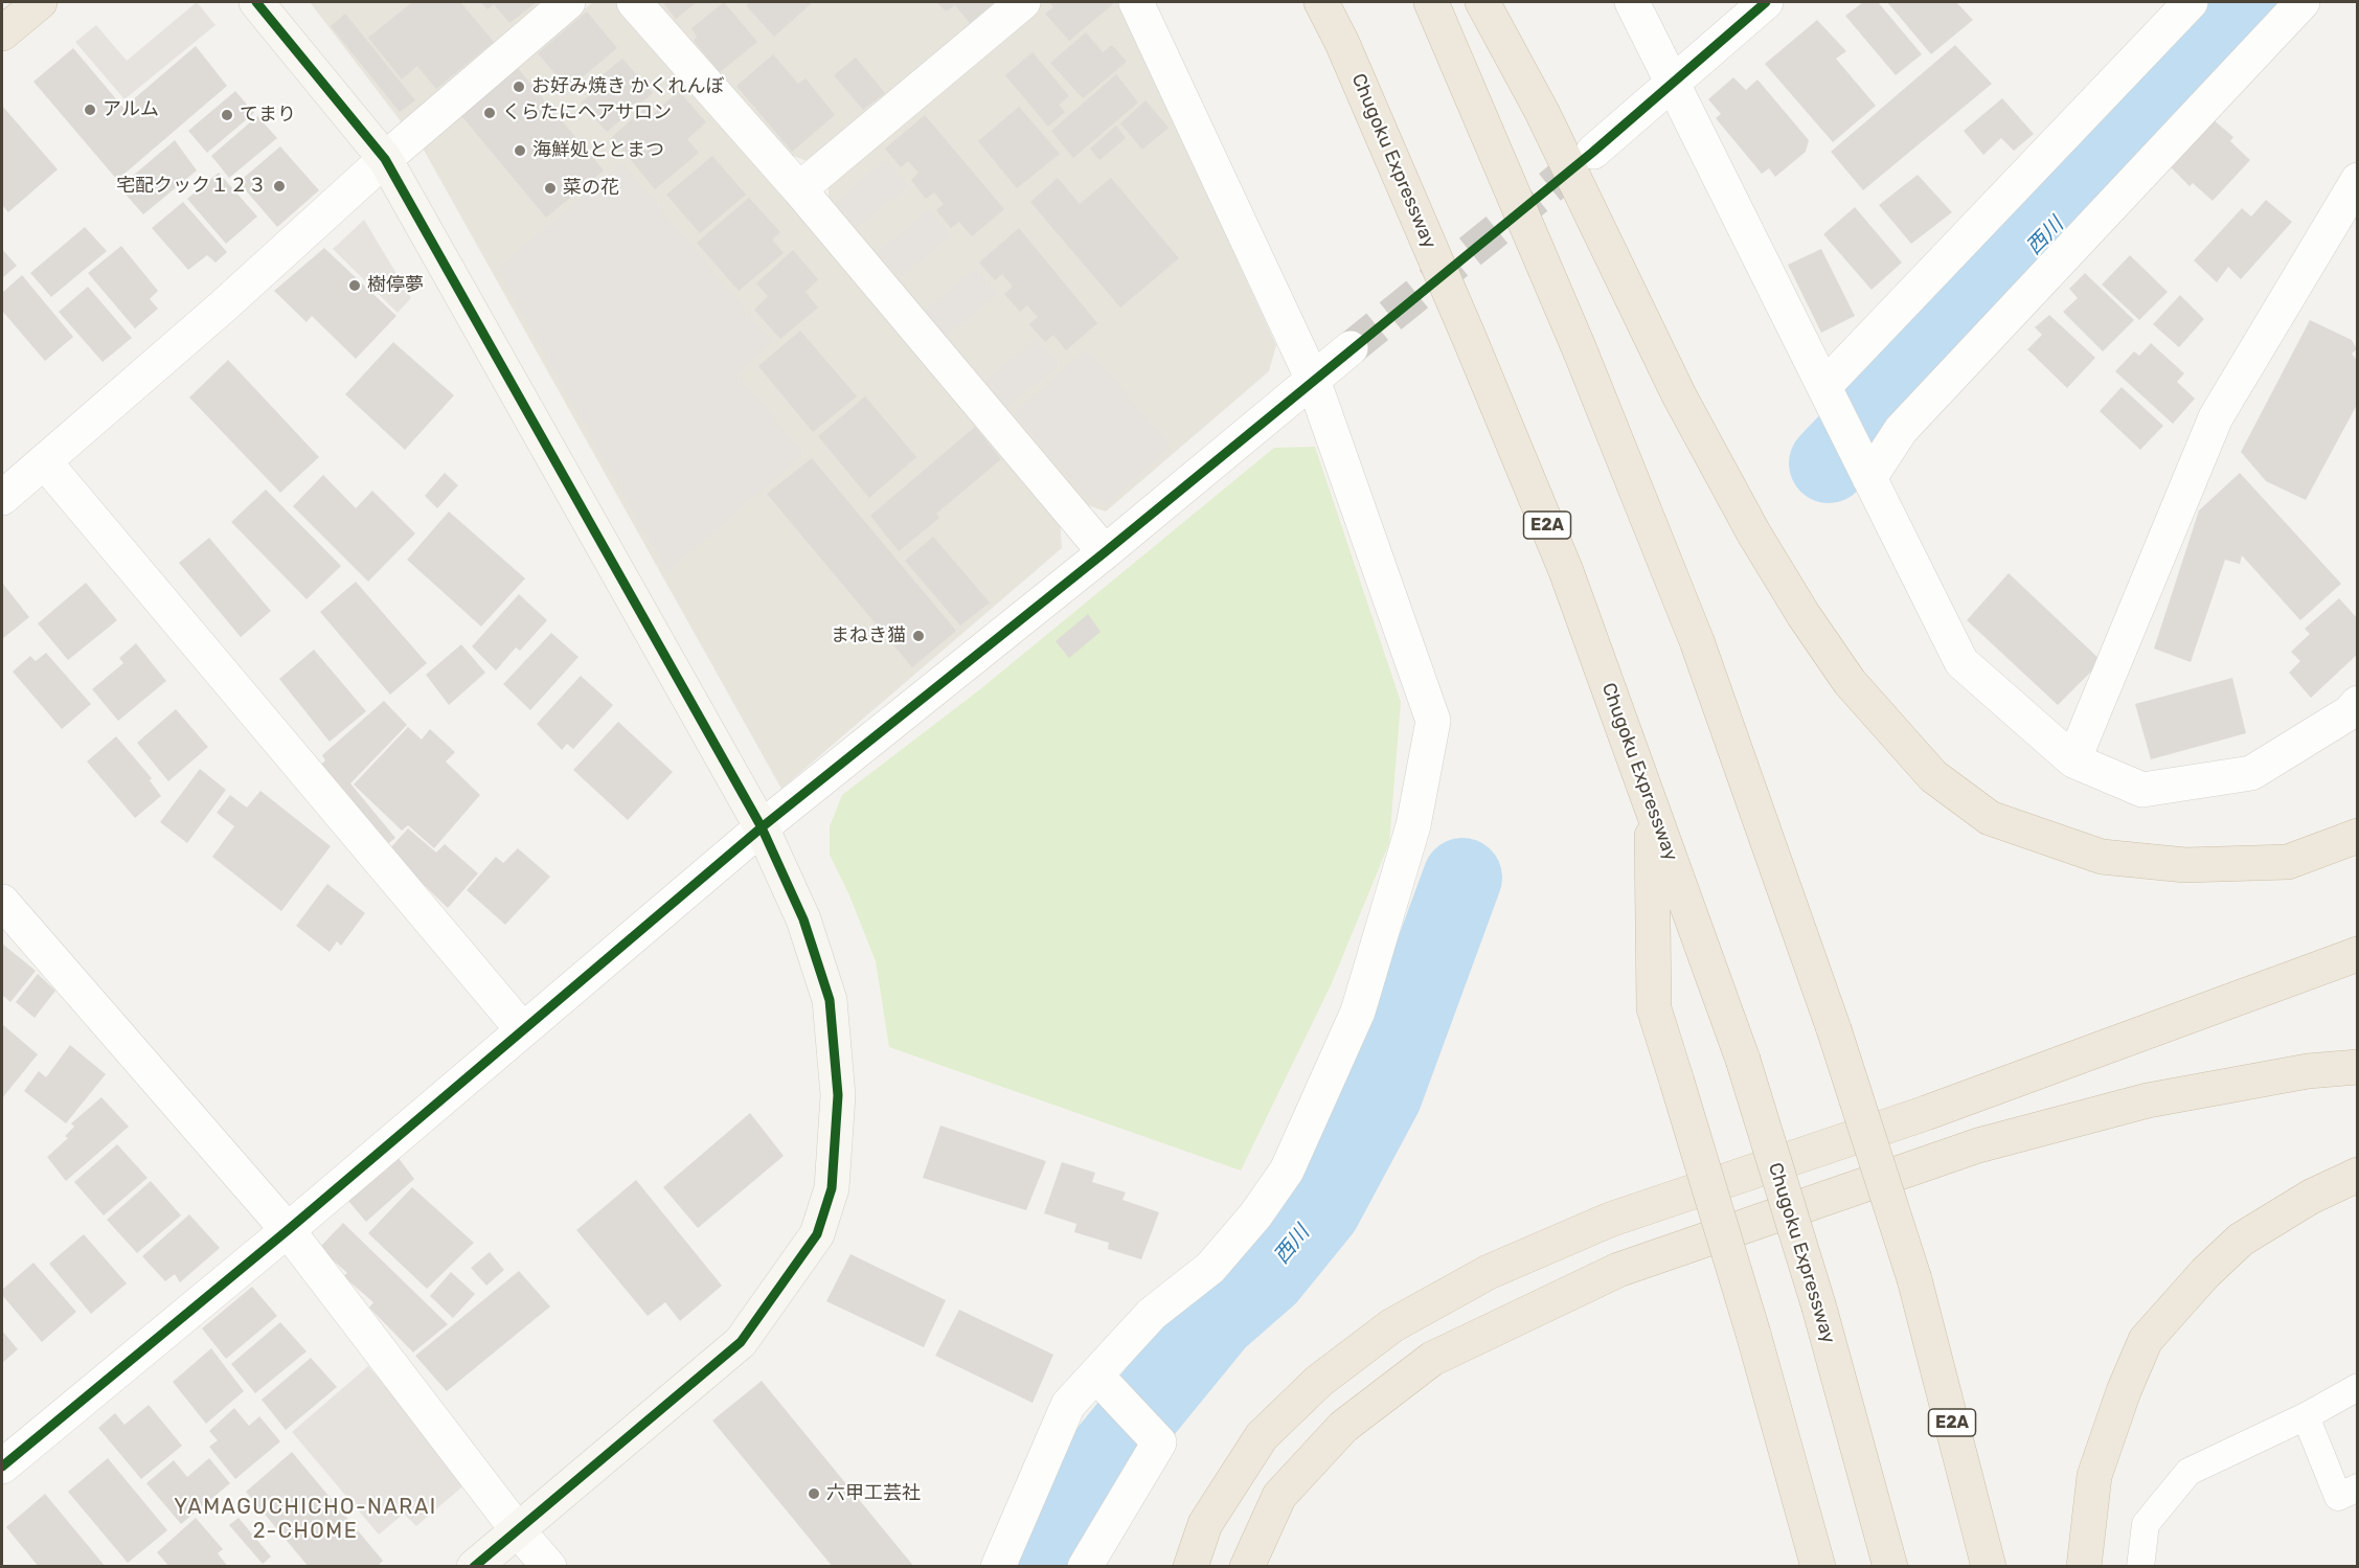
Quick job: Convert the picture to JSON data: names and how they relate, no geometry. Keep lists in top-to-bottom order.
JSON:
{
  "streets": {
    "highway": ["Chugoku Expressway", "E2A"]
  },
  "districts": ["YAMAGUCHICHO-NARAI 2-CHOME"],
  "water": ["西川"],
  "places": [
    "お好み焼き かくれんぼ",
    "アルム",
    "くらたにヘアサロン",
    "てまり",
    "海鮮処ととまつ",
    "宅配クック１２３",
    "菜の花",
    "樹停夢",
    "まねき猫",
    "六甲工芸社"
  ]
}
